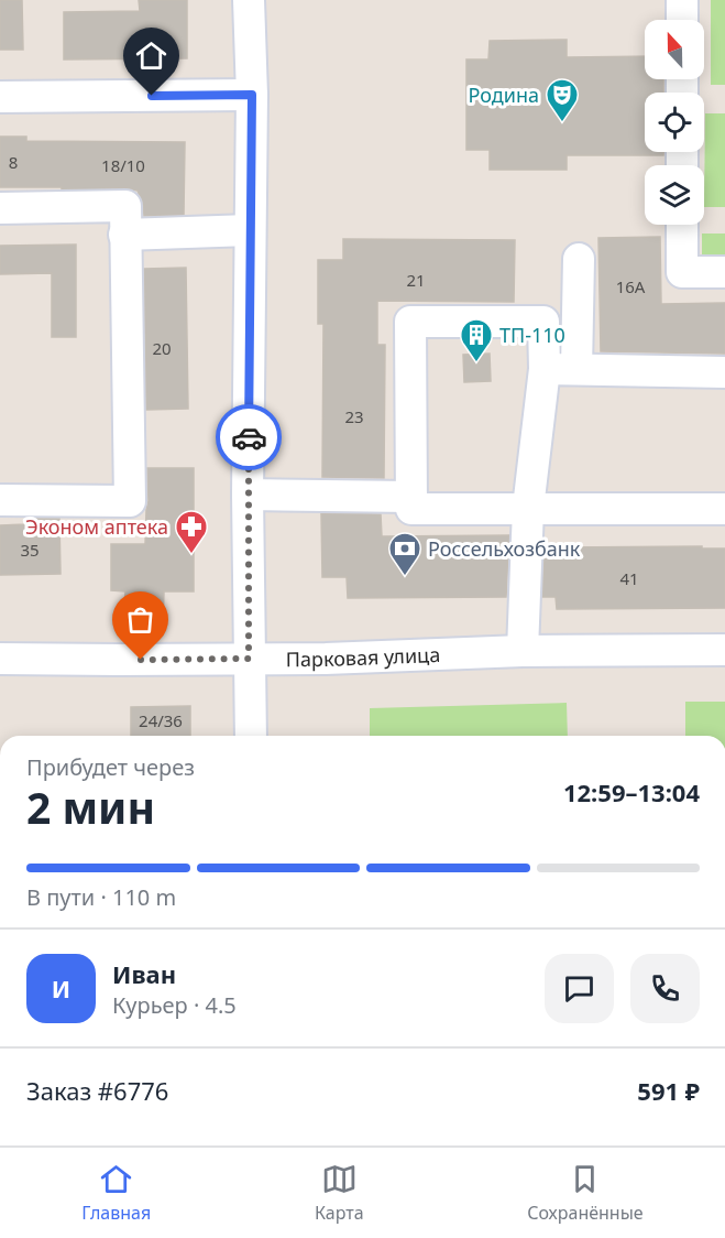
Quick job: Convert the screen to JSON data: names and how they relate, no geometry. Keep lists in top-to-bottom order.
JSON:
{
  "streets": {
    "street": ["Парковая улица"]
  },
  "places": {
    "theatre": ["Родина"],
    "building": ["ТП-110"],
    "pharmacy": ["Эконом аптека"],
    "bank": ["Россельхозбанк"]
  },
  "house_numbers": [
    "8",
    "18/10",
    "21",
    "16А",
    "20",
    "23",
    "35",
    "41",
    "24/36"
  ],
  "north": "top",
  "page": {
    "heading": ["2 мин", "Прибудет через", "12:59–13:04"],
    "panel": [
      "Иван",
      "Курьер · 4.5",
      "Заказ #6776",
      "591 ₽"
    ],
    "bar": "В пути · 110 m",
    "round": "И",
    "tabs": ["Главная", "Карта", "Сохранённые"]
  }
}
